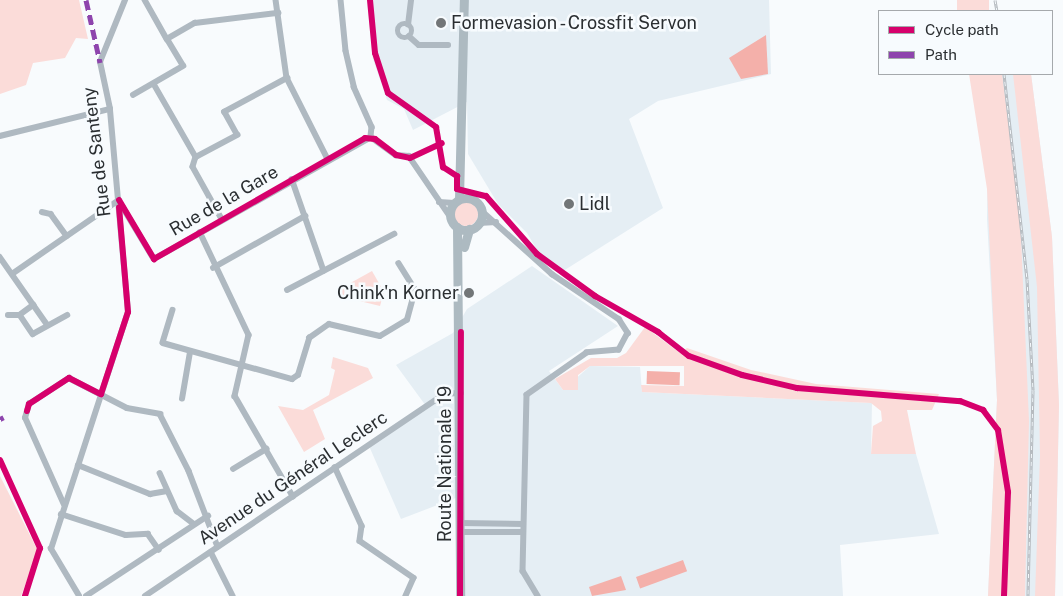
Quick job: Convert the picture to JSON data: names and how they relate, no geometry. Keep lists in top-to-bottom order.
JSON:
{
  "streets": {
    "main road": ["Route Nationale 19"],
    "street": ["Rue de Santeny", "Rue de la Gare", "Avenue du Général Leclerc"]
  },
  "crossings": [
    ["Rue de Santeny", "Rue de la Gare"],
    ["Route Nationale 19", "Avenue du Général Leclerc"]
  ],
  "places": ["Formevasion - Crossfit Servon", "Lidl", "Chink'n Korner"],
  "legend": ["Cycle path", "Path"]
}
